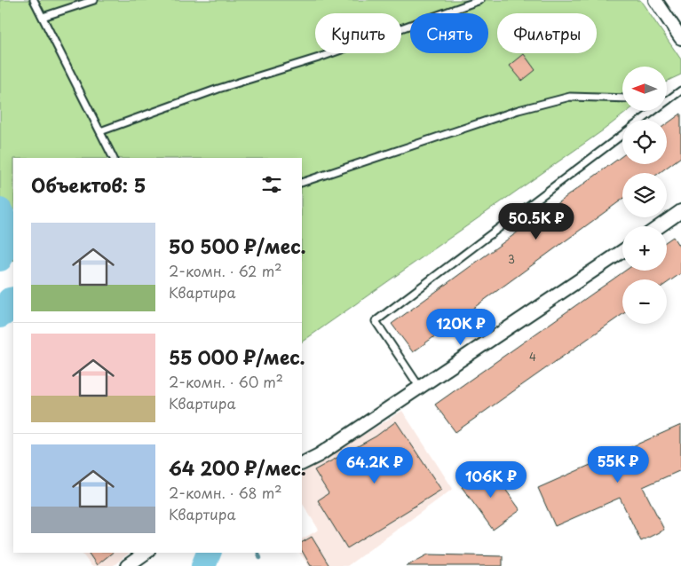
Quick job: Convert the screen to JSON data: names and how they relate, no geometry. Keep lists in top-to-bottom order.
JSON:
{
  "house_numbers": ["3", "4"],
  "north": "left",
  "page": {
    "chip": ["Купить", "Снять", "Фильтры"],
    "map_buttons": ["+", "−"],
    "heading": "Объектов: 5",
    "price": [
      "50.5K ₽",
      "120K ₽",
      "55K ₽",
      "64.2K ₽",
      "106K ₽"
    ],
    "list": [
      {
        "name": "50 500 ₽/мес.",
        "note": "2-комн. · 62 m² · Квартира"
      },
      {
        "name": "55 000 ₽/мес.",
        "note": "2-комн. · 60 m² · Квартира"
      },
      {
        "name": "64 200 ₽/мес.",
        "note": "2-комн. · 68 m² · Квартира"
      }
    ]
  }
}
